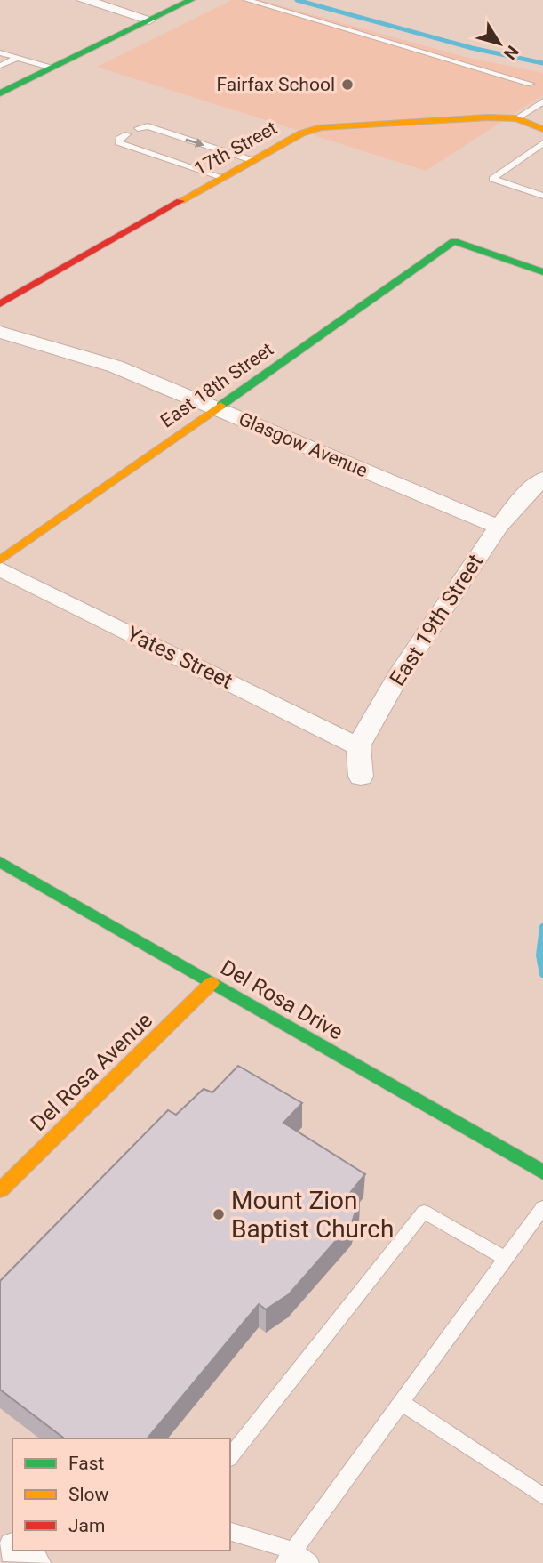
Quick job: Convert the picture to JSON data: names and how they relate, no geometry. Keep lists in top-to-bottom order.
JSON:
{
  "streets": {
    "street": [
      "17th Street",
      "East 18th Street",
      "Glasgow Avenue",
      "East 19th Street",
      "Yates Street",
      "Del Rosa Drive",
      "Del Rosa Avenue"
    ]
  },
  "crossings": [
    ["East 18th Street", "Glasgow Avenue"],
    ["Glasgow Avenue", "East 19th Street"],
    ["East 19th Street", "Yates Street"],
    ["Del Rosa Drive", "Del Rosa Avenue"]
  ],
  "places": ["Fairfax School", "Mount Zion Baptist Church"],
  "legend": ["Fast", "Slow", "Jam"],
  "north": "bottom right"
}
